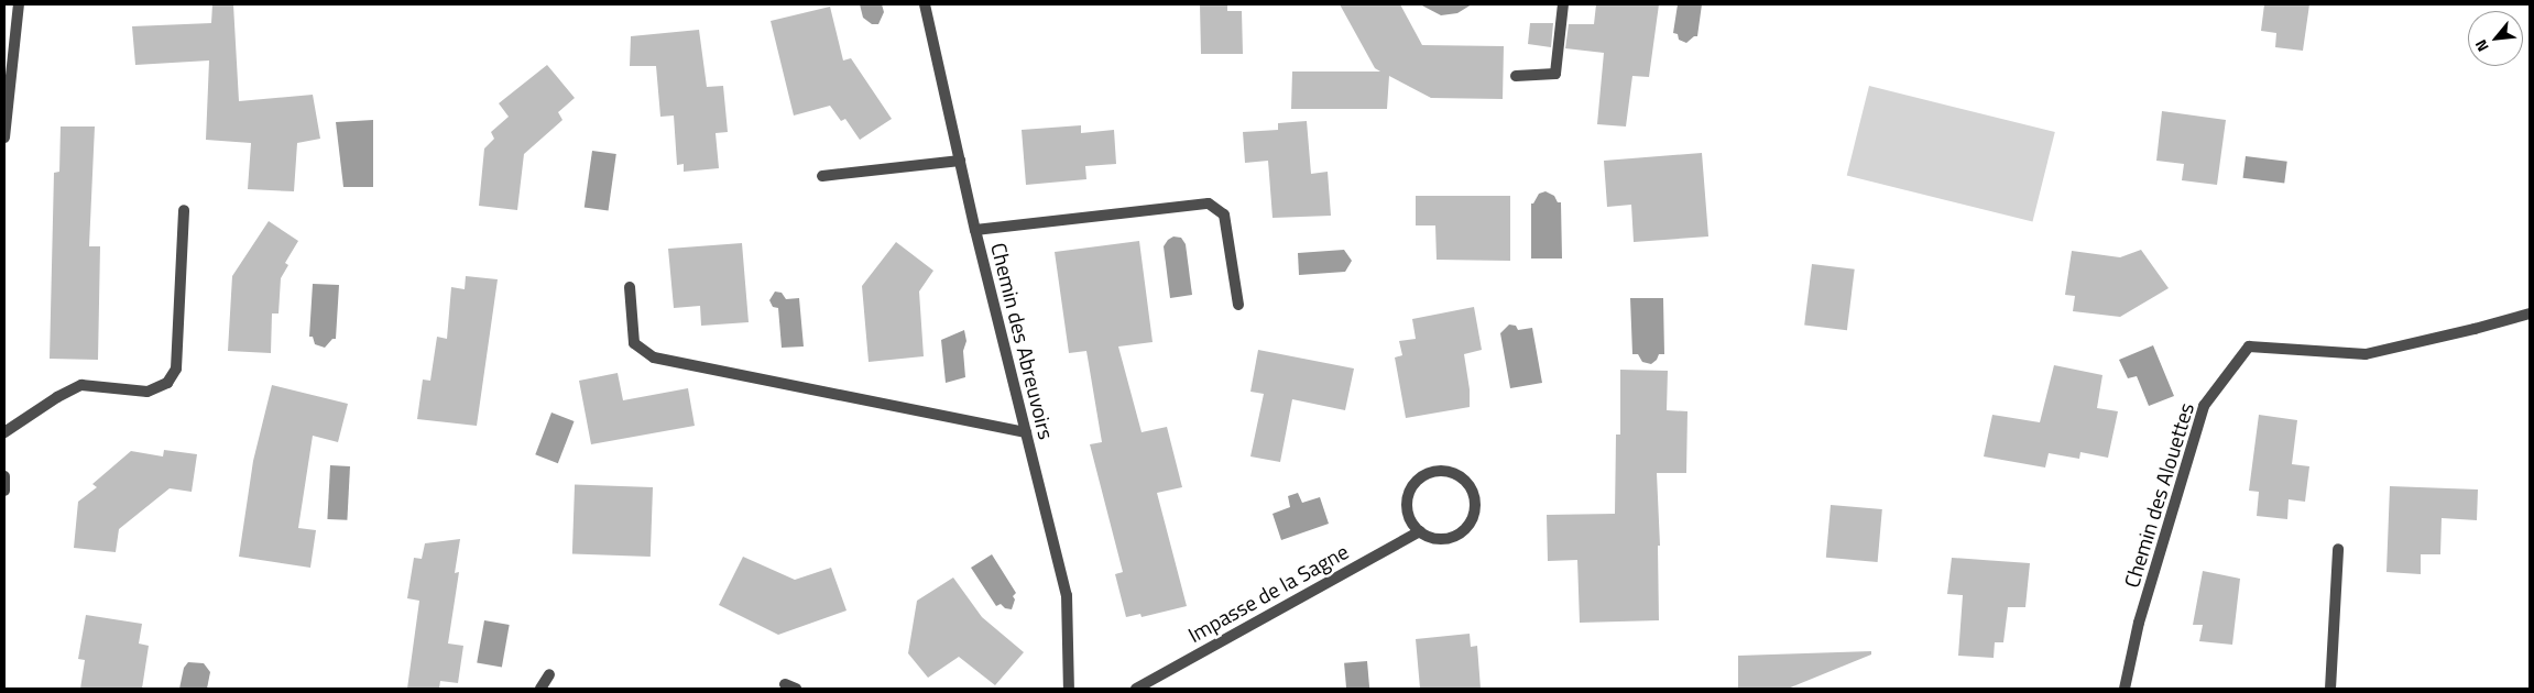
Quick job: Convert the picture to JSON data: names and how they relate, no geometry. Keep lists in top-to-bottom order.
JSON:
{
  "streets": {
    "street": ["Chemin des Abreuvoirs", "Chemin des Alouettes", "Impasse de la Sagne"]
  },
  "north": "bottom left"
}
